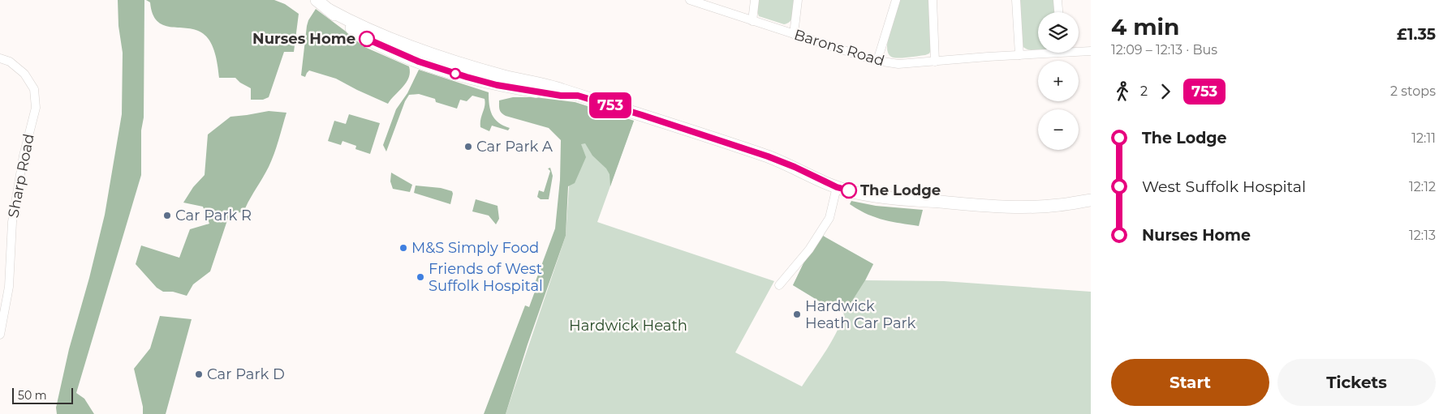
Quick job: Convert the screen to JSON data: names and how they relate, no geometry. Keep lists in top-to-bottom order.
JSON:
{
  "streets": {
    "street": ["Barons Road", "Sharp Road"]
  },
  "parks": ["Hardwick Heath"],
  "places": [
    "Nurses Home",
    "Car Park A",
    "The Lodge",
    "Car Park R",
    "M&S Simply Food",
    "Friends of West Suffolk Hospital",
    "Hardwick Heath Car Park",
    "Car Park D"
  ],
  "lines": ["bus line 753"],
  "scale_bar": "50 m",
  "page": {
    "on_map": "753",
    "heading": ["4 min", "12:09 – 12:13 · Bus", "£1.35"],
    "map_buttons": ["+", "−"],
    "legs": ["2", "753", "2 stops"],
    "list": [
      {
        "name": "The Lodge",
        "value": "12:11"
      },
      {
        "name": "West Suffolk Hospital",
        "value": "12:12"
      },
      {
        "name": "Nurses Home",
        "value": "12:13"
      }
    ],
    "buttons": ["Start", "Tickets"],
    "scale": "50 m"
  }
}
